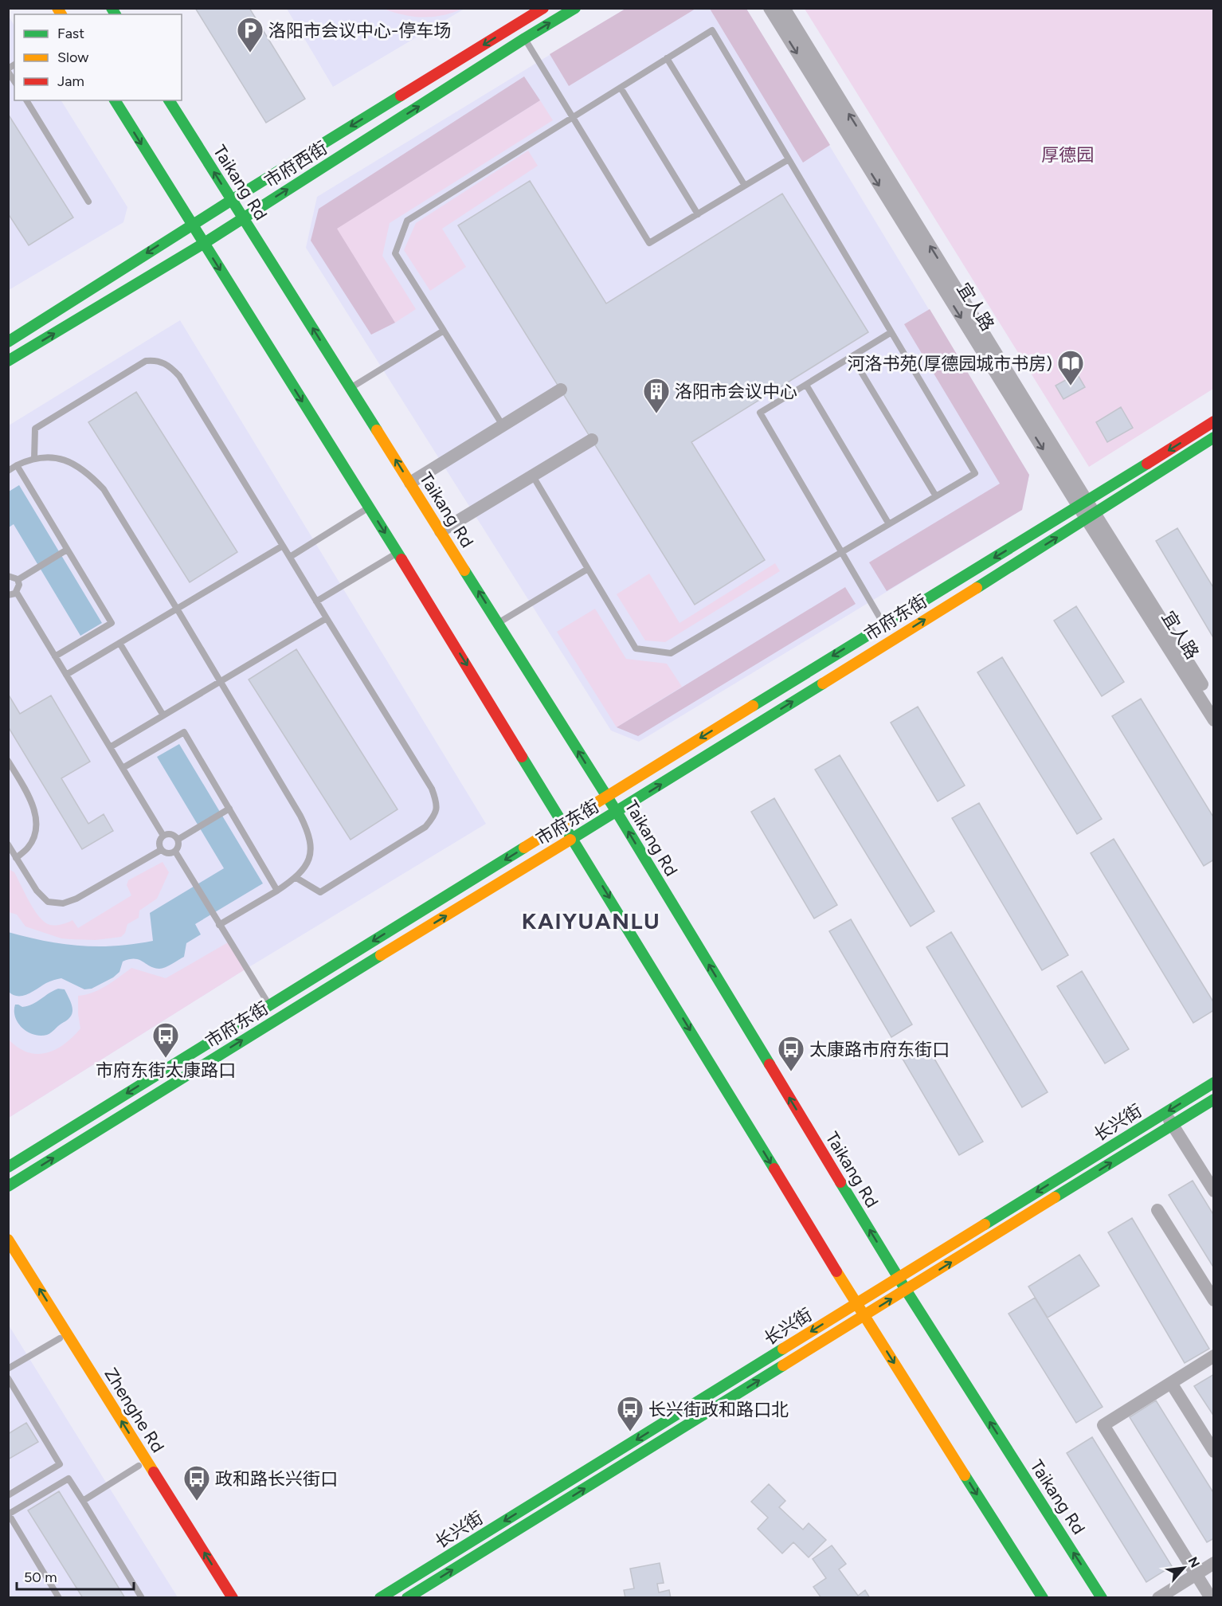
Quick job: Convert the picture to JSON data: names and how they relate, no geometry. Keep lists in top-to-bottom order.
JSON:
{
  "streets": {
    "main road": [
      "市府西街",
      "Taikang Rd",
      "市府东街",
      "长兴街",
      "Zhenghe Rd"
    ],
    "street": ["宜人路"]
  },
  "crossings": [
    ["市府西街", "Taikang Rd"],
    ["Taikang Rd", "市府东街"],
    ["Taikang Rd", "长兴街"],
    ["宜人路", "市府东街"]
  ],
  "districts": ["KAIYUANLU"],
  "parks": ["厚德园"],
  "places": {
    "parking": ["洛阳市会议中心-停车场"],
    "library": ["河洛书苑(厚德园城市书房)"],
    "building": ["洛阳市会议中心"],
    "bus stop": [
      "市府东街太康路口",
      "太康路市府东街口",
      "长兴街政和路口北",
      "政和路长兴街口"
    ]
  },
  "legend": ["Fast", "Slow", "Jam"],
  "scale_bar": "50 m",
  "north": "top right"
}
